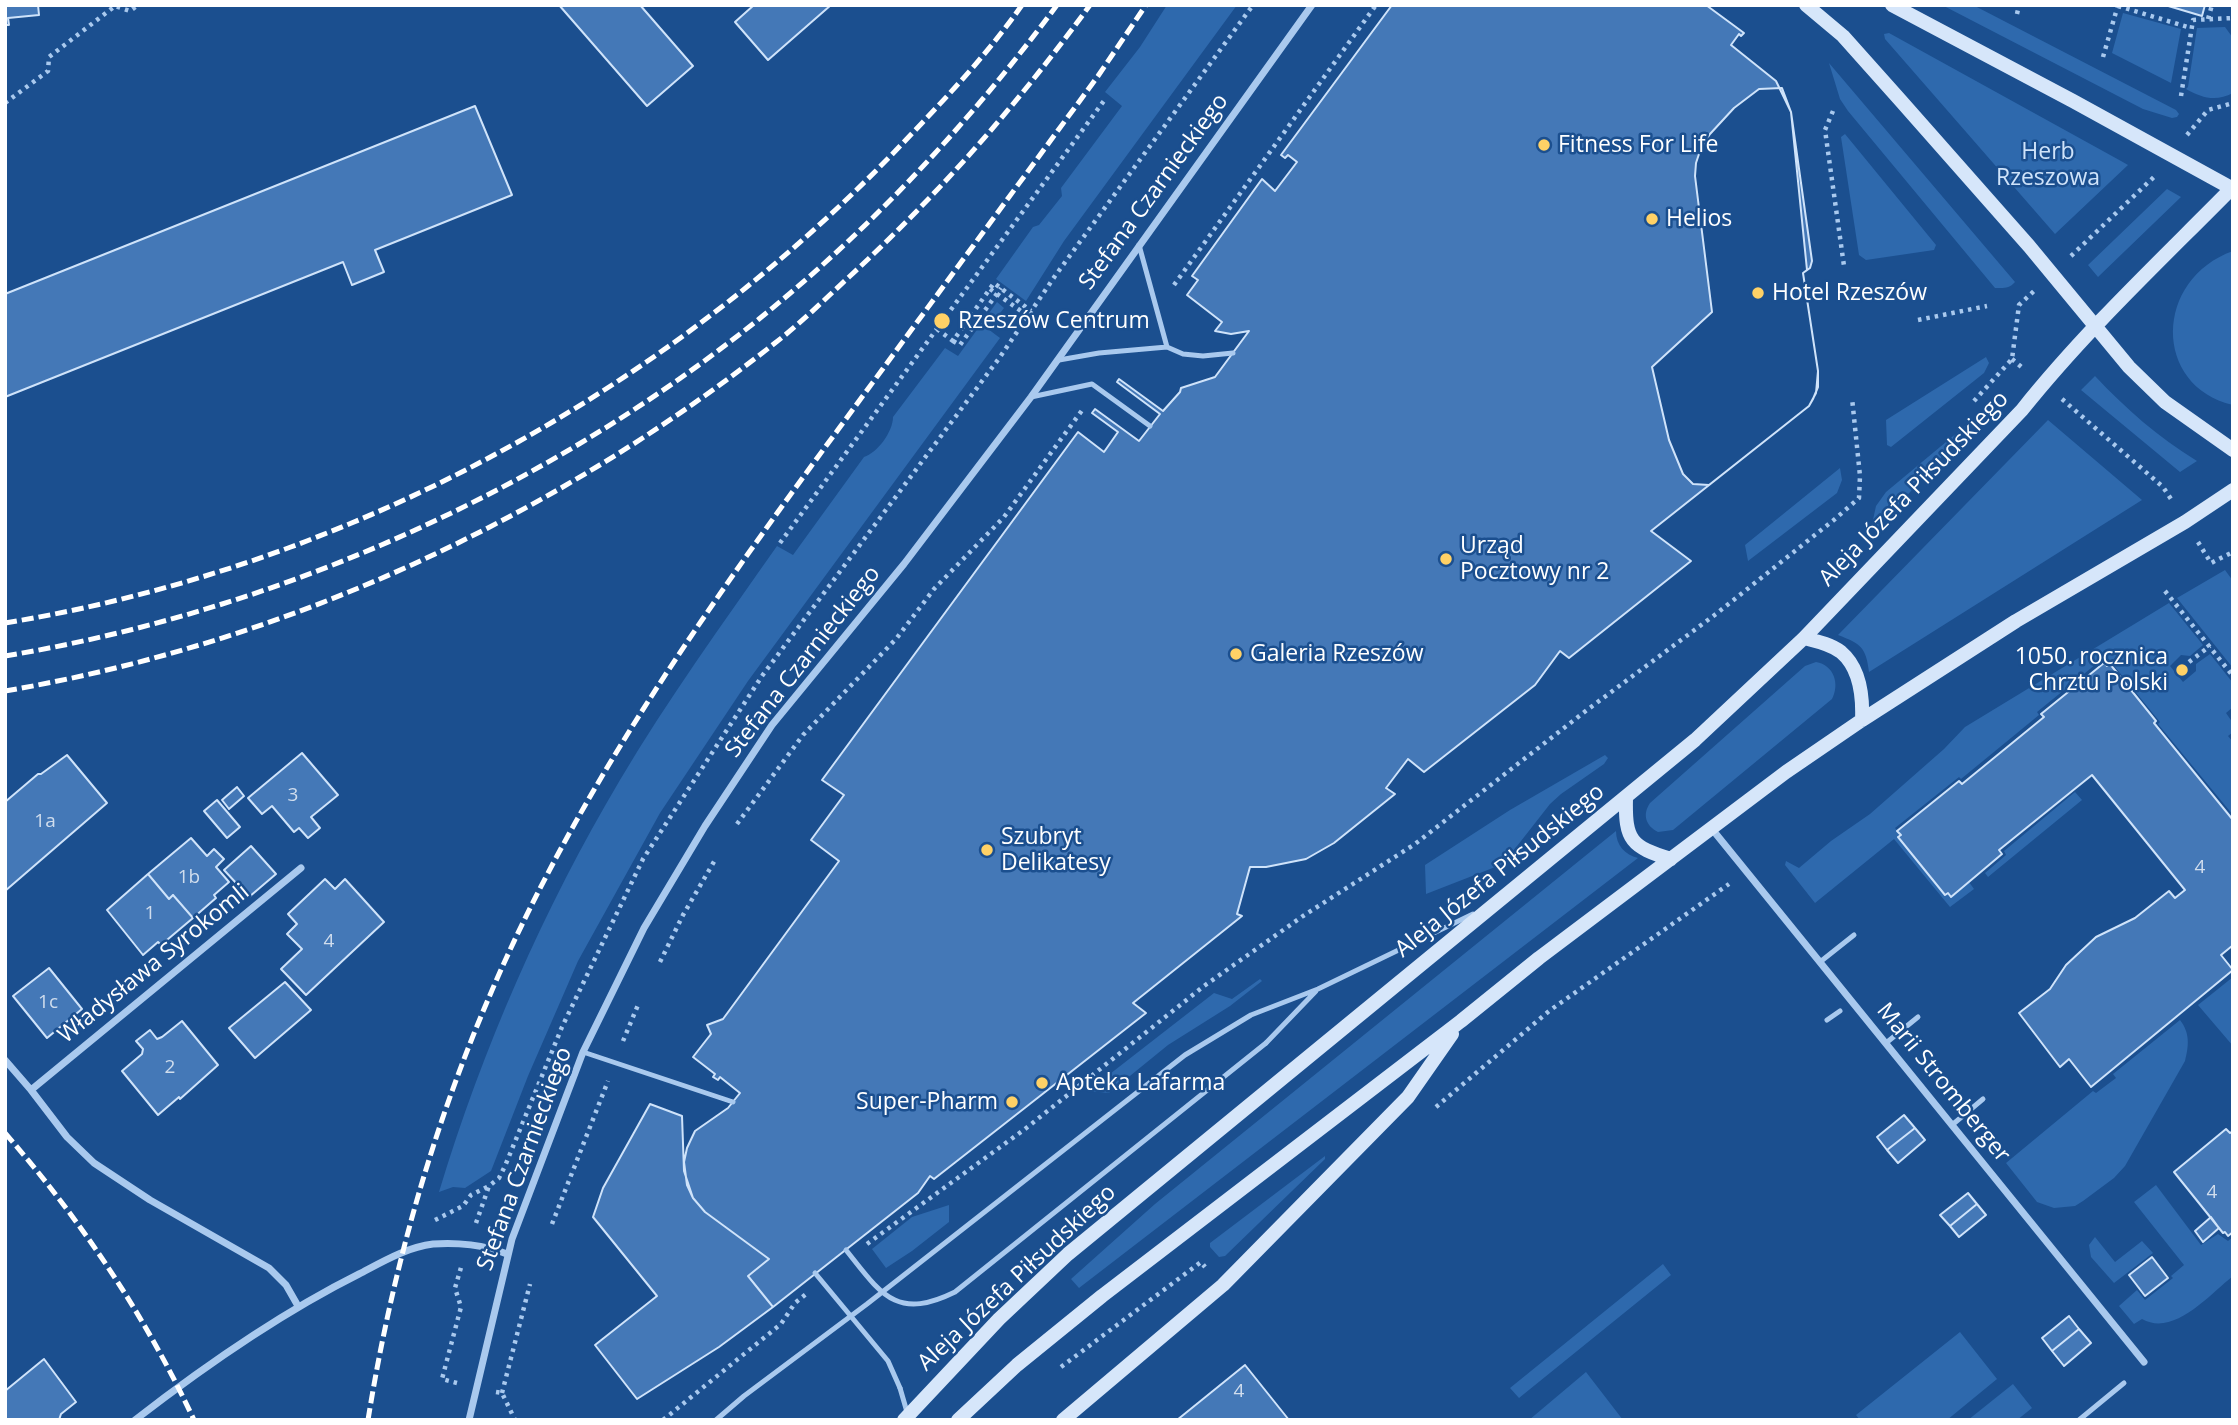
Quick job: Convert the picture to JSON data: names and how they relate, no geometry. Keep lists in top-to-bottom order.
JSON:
{
  "streets": {
    "main road": ["Aleja Józefa Piłsudskiego"],
    "street": ["Stefana Czarnieckiego", "Władysława Syrokomli", "Marii Stromberger"]
  },
  "parks": ["Herb Rzeszowa"],
  "places": [
    "Fitness For Life",
    "Helios",
    "Hotel Rzeszów",
    "Rzeszów Centrum",
    "Urząd Pocztowy nr 2",
    "Galeria Rzeszów",
    "1050. rocznica Chrztu Polski",
    "Szubryt Delikatesy",
    "Apteka Lafarma",
    "Super-Pharm"
  ],
  "house_numbers": [
    "3",
    "1a",
    "4",
    "1b",
    "1",
    "4",
    "1c",
    "2",
    "4",
    "4"
  ]
}
